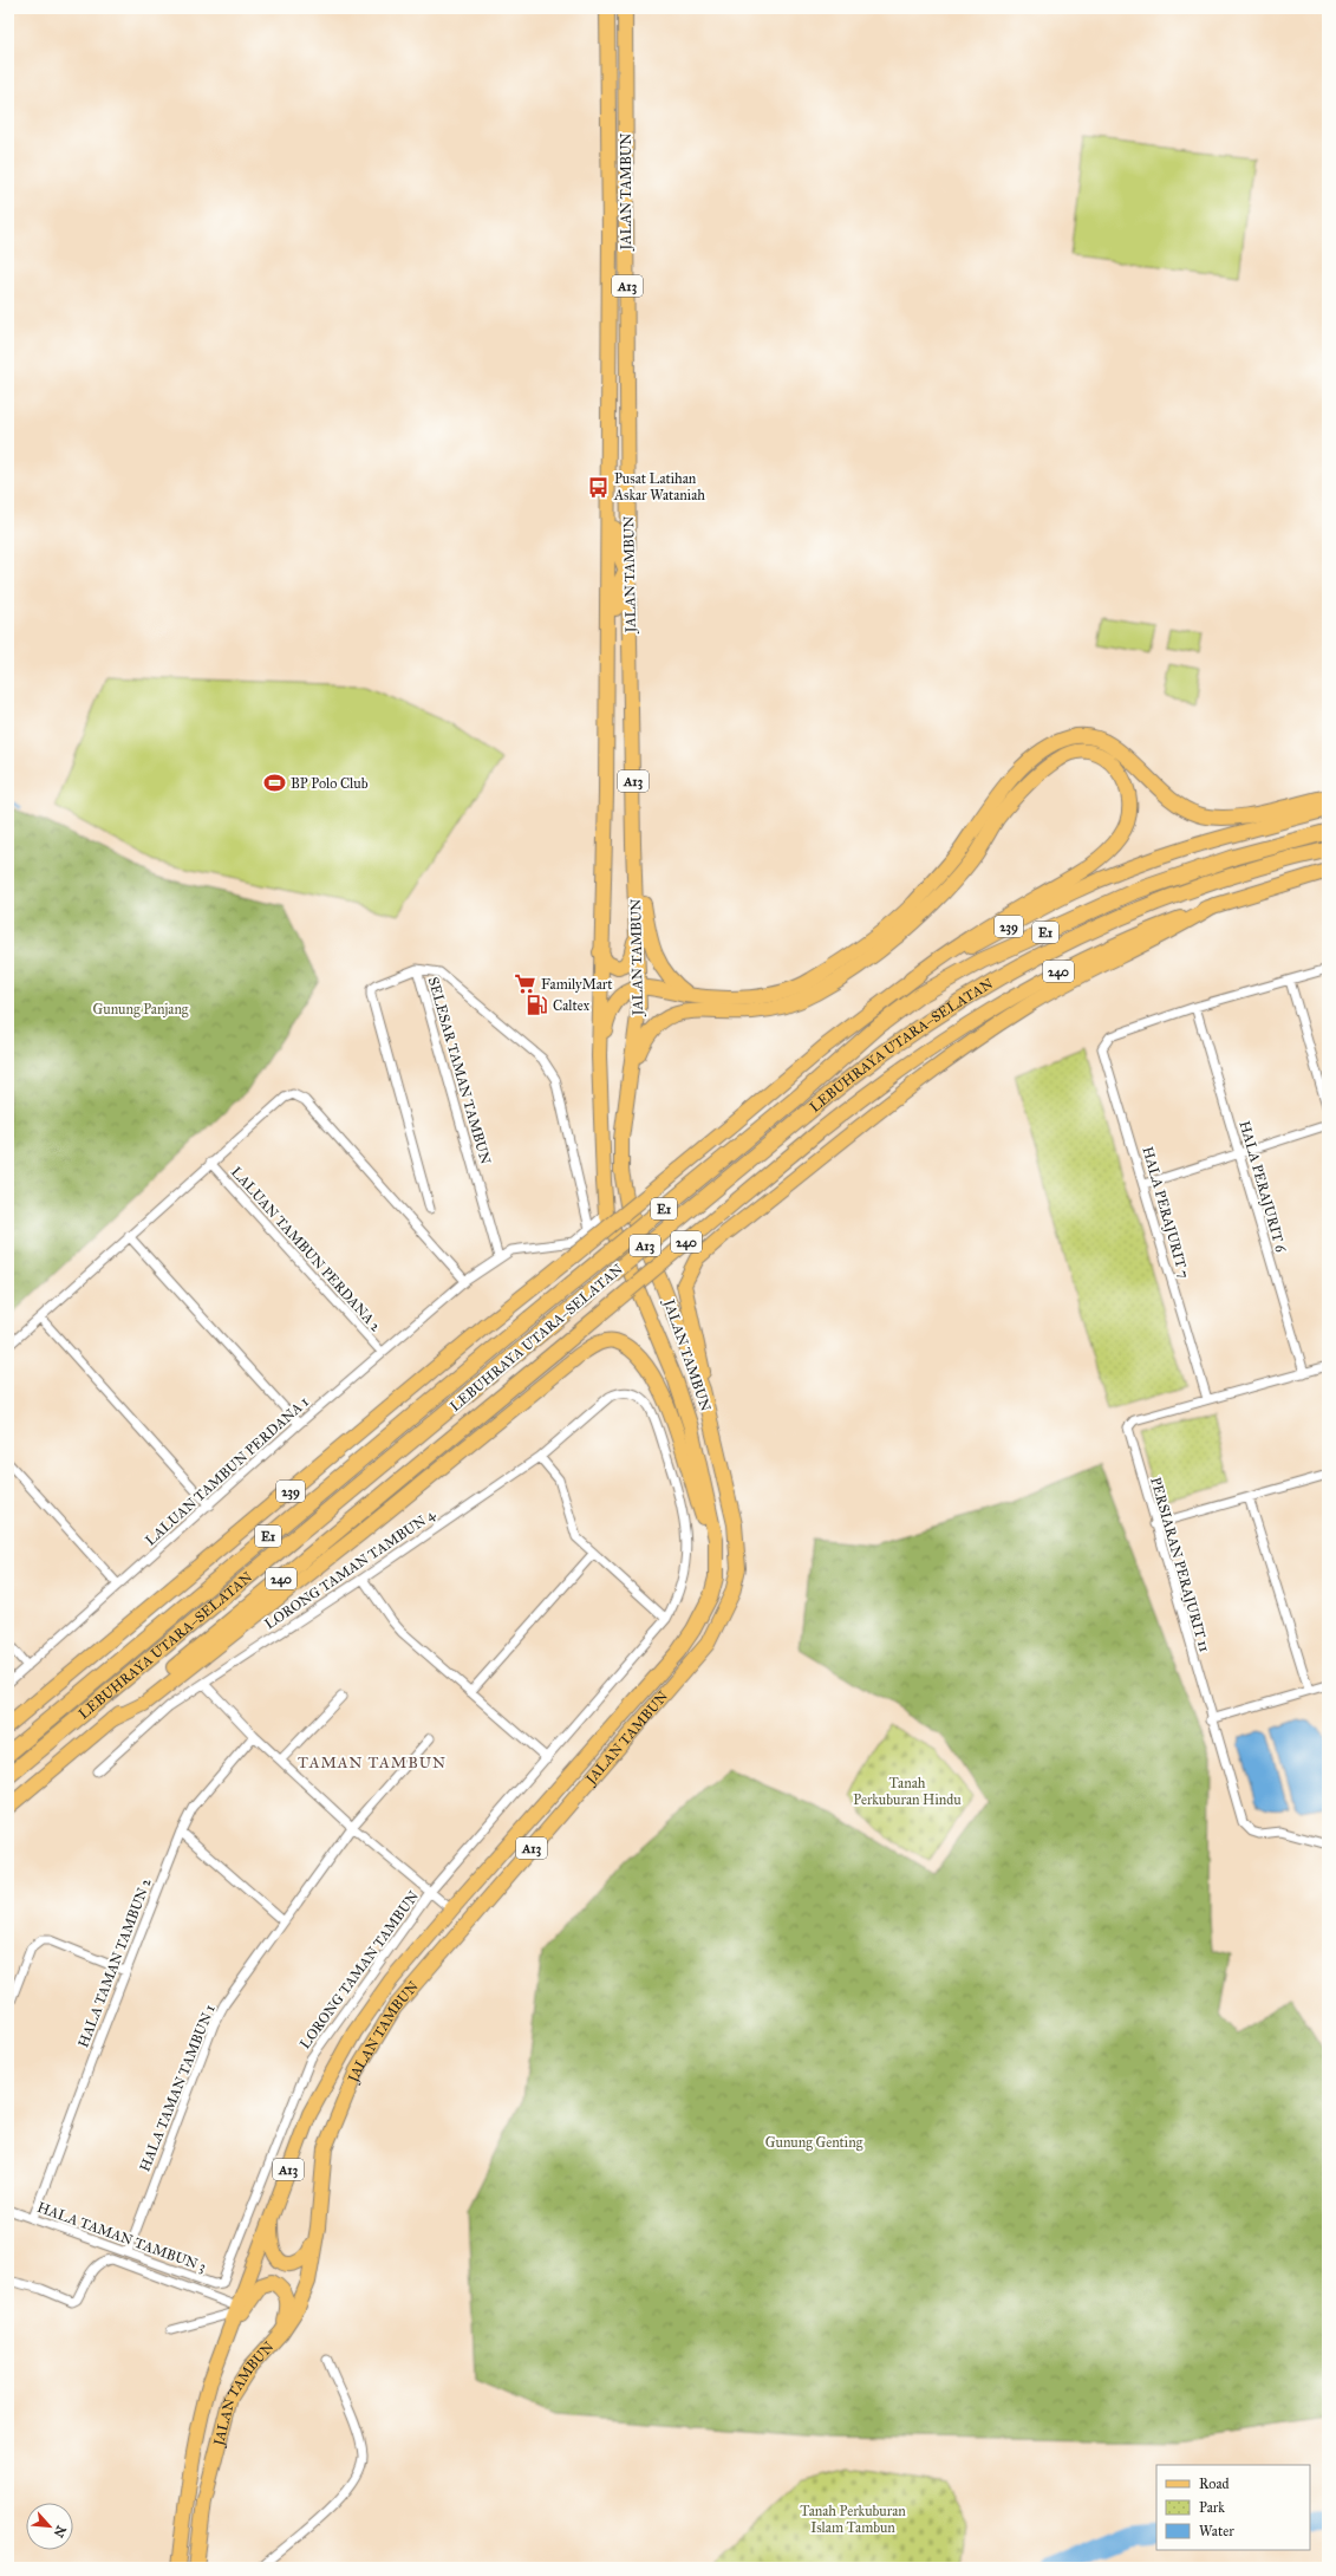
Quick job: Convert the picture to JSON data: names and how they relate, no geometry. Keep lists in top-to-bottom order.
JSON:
{
  "streets": {
    "highway": ["E1", "LEBUHRAYA UTARA–SELATAN"],
    "main road": [
      "JALAN TAMBUN",
      "A13",
      "239",
      "240"
    ],
    "street": [
      "SELESAR TAMAN TAMBUN",
      "HALA PERAJURIT 6",
      "HALA PERAJURIT 7",
      "LALUAN TAMBUN PERDANA 2",
      "LALUAN TAMBUN PERDANA 1",
      "PERSIARAN PERAJURIT 11",
      "LORONG TAMAN TAMBUN 4",
      "HALA TAMAN TAMBUN 2",
      "LORONG TAMAN TAMBUN",
      "HALA TAMAN TAMBUN 1",
      "HALA TAMAN TAMBUN 3"
    ]
  },
  "crossings": [
    ["JALAN TAMBUN", "LALUAN TAMBUN PERDANA 1"],
    ["SELESAR TAMAN TAMBUN", "LALUAN TAMBUN PERDANA 1"],
    ["HALA PERAJURIT 6", "HALA PERAJURIT 7"],
    ["HALA PERAJURIT 7", "PERSIARAN PERAJURIT 11"],
    ["LALUAN TAMBUN PERDANA 2", "LALUAN TAMBUN PERDANA 1"],
    ["LORONG TAMAN TAMBUN 4", "LORONG TAMAN TAMBUN"],
    ["HALA TAMAN TAMBUN 2", "HALA TAMAN TAMBUN 3"],
    ["LORONG TAMAN TAMBUN", "HALA TAMAN TAMBUN 3"],
    ["HALA TAMAN TAMBUN 1", "HALA TAMAN TAMBUN 3"]
  ],
  "districts": ["TAMAN TAMBUN"],
  "parks": [
    "Gunung Panjang",
    "Tanah Perkuburan Hindu",
    "Gunung Genting",
    "Tanah Perkuburan Islam Tambun"
  ],
  "places": {
    "bus stop": ["Pusat Latihan Askar Wataniah"],
    "sports": ["BP Polo Club"],
    "supermarket": ["FamilyMart"],
    "fuel station": ["Caltex"]
  },
  "legend": ["Road", "Park", "Water"],
  "north": "bottom right"
}
